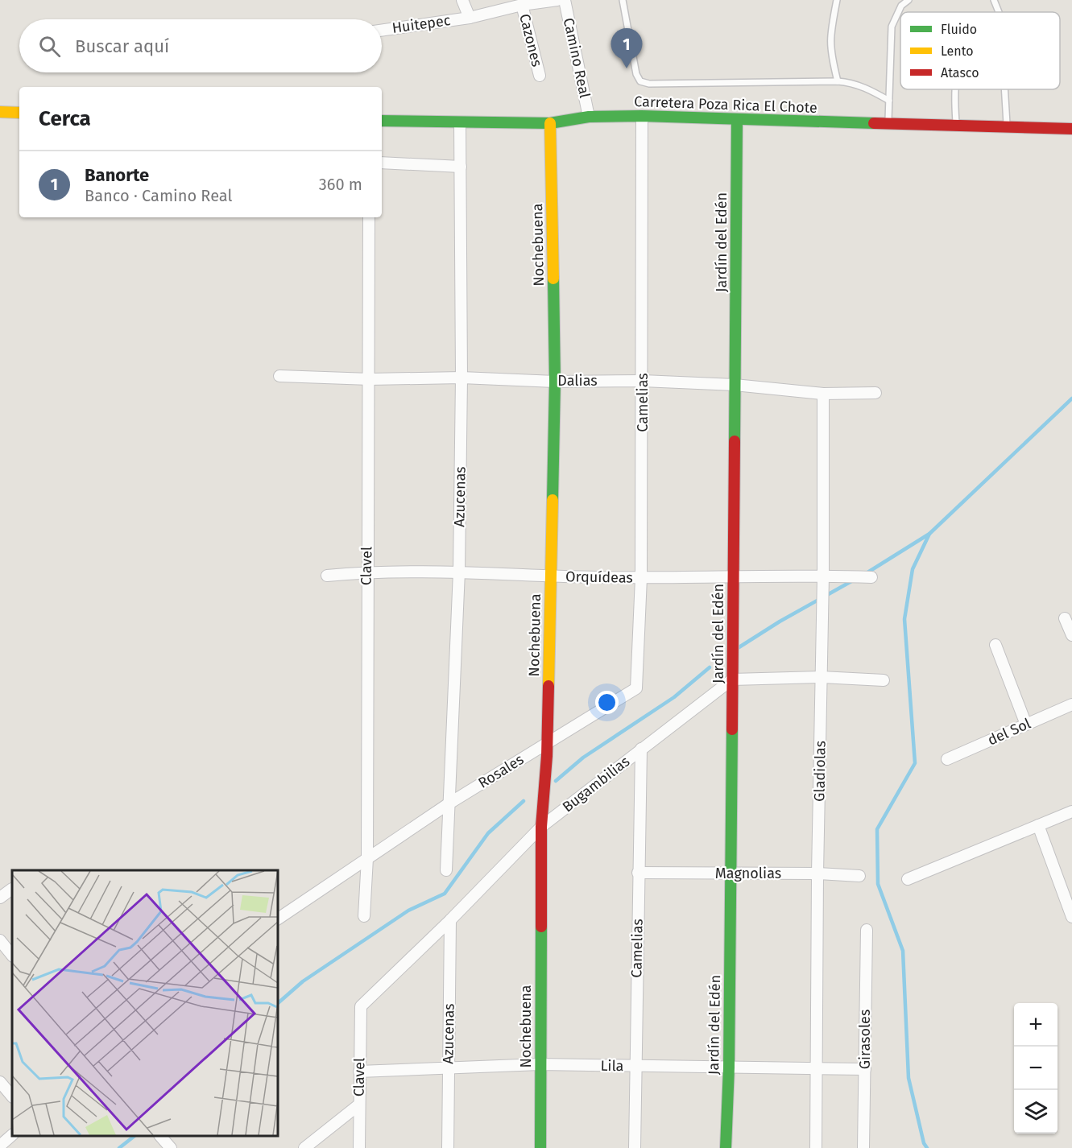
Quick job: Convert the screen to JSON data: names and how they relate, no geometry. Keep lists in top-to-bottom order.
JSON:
{
  "streets": {
    "street": [
      "Huitepec",
      "Cazones",
      "Camino Real",
      "Carretera Poza Rica El Chote",
      "Jardín del Edén",
      "Nochebuena",
      "Dalias",
      "Camelias",
      "Azucenas",
      "Clavel",
      "Orquídeas",
      "del Sol",
      "Rosales",
      "Gladiolas",
      "Bugambilias",
      "Magnolias",
      "Girasoles",
      "Lila"
    ]
  },
  "crossings": [
    ["Huitepec", "Cazones"],
    ["Camino Real", "Carretera Poza Rica El Chote"],
    ["Carretera Poza Rica El Chote", "Jardín del Edén"],
    ["Carretera Poza Rica El Chote", "Nochebuena"],
    ["Carretera Poza Rica El Chote", "Camelias"],
    ["Carretera Poza Rica El Chote", "Azucenas"],
    ["Jardín del Edén", "Dalias"],
    ["Jardín del Edén", "Orquídeas"],
    ["Jardín del Edén", "Bugambilias"],
    ["Jardín del Edén", "Magnolias"],
    ["Jardín del Edén", "Lila"],
    ["Nochebuena", "Dalias"],
    ["Nochebuena", "Orquídeas"],
    ["Nochebuena", "Rosales"],
    ["Nochebuena", "Bugambilias"],
    ["Nochebuena", "Lila"],
    ["Dalias", "Camelias"],
    ["Dalias", "Azucenas"],
    ["Dalias", "Clavel"],
    ["Dalias", "Gladiolas"],
    ["Camelias", "Orquídeas"],
    ["Camelias", "Rosales"],
    ["Camelias", "Bugambilias"],
    ["Camelias", "Magnolias"],
    ["Camelias", "Lila"],
    ["Azucenas", "Orquídeas"],
    ["Azucenas", "Rosales"],
    ["Azucenas", "Bugambilias"],
    ["Azucenas", "Lila"],
    ["Clavel", "Orquídeas"],
    ["Clavel", "Rosales"],
    ["Clavel", "Bugambilias"],
    ["Clavel", "Lila"],
    ["Orquídeas", "Gladiolas"],
    ["Gladiolas", "Magnolias"],
    ["Gladiolas", "Lila"],
    ["Girasoles", "Lila"]
  ],
  "legend": ["Fluido", "Lento", "Atasco"],
  "page": {
    "search": "Buscar aquí",
    "pins": "1",
    "heading": "Cerca",
    "list": [
      {
        "mark": "1",
        "name": "Banorte",
        "note": "Banco · Camino Real",
        "value": "360 m"
      }
    ],
    "map_buttons": ["+", "−"]
  }
}
